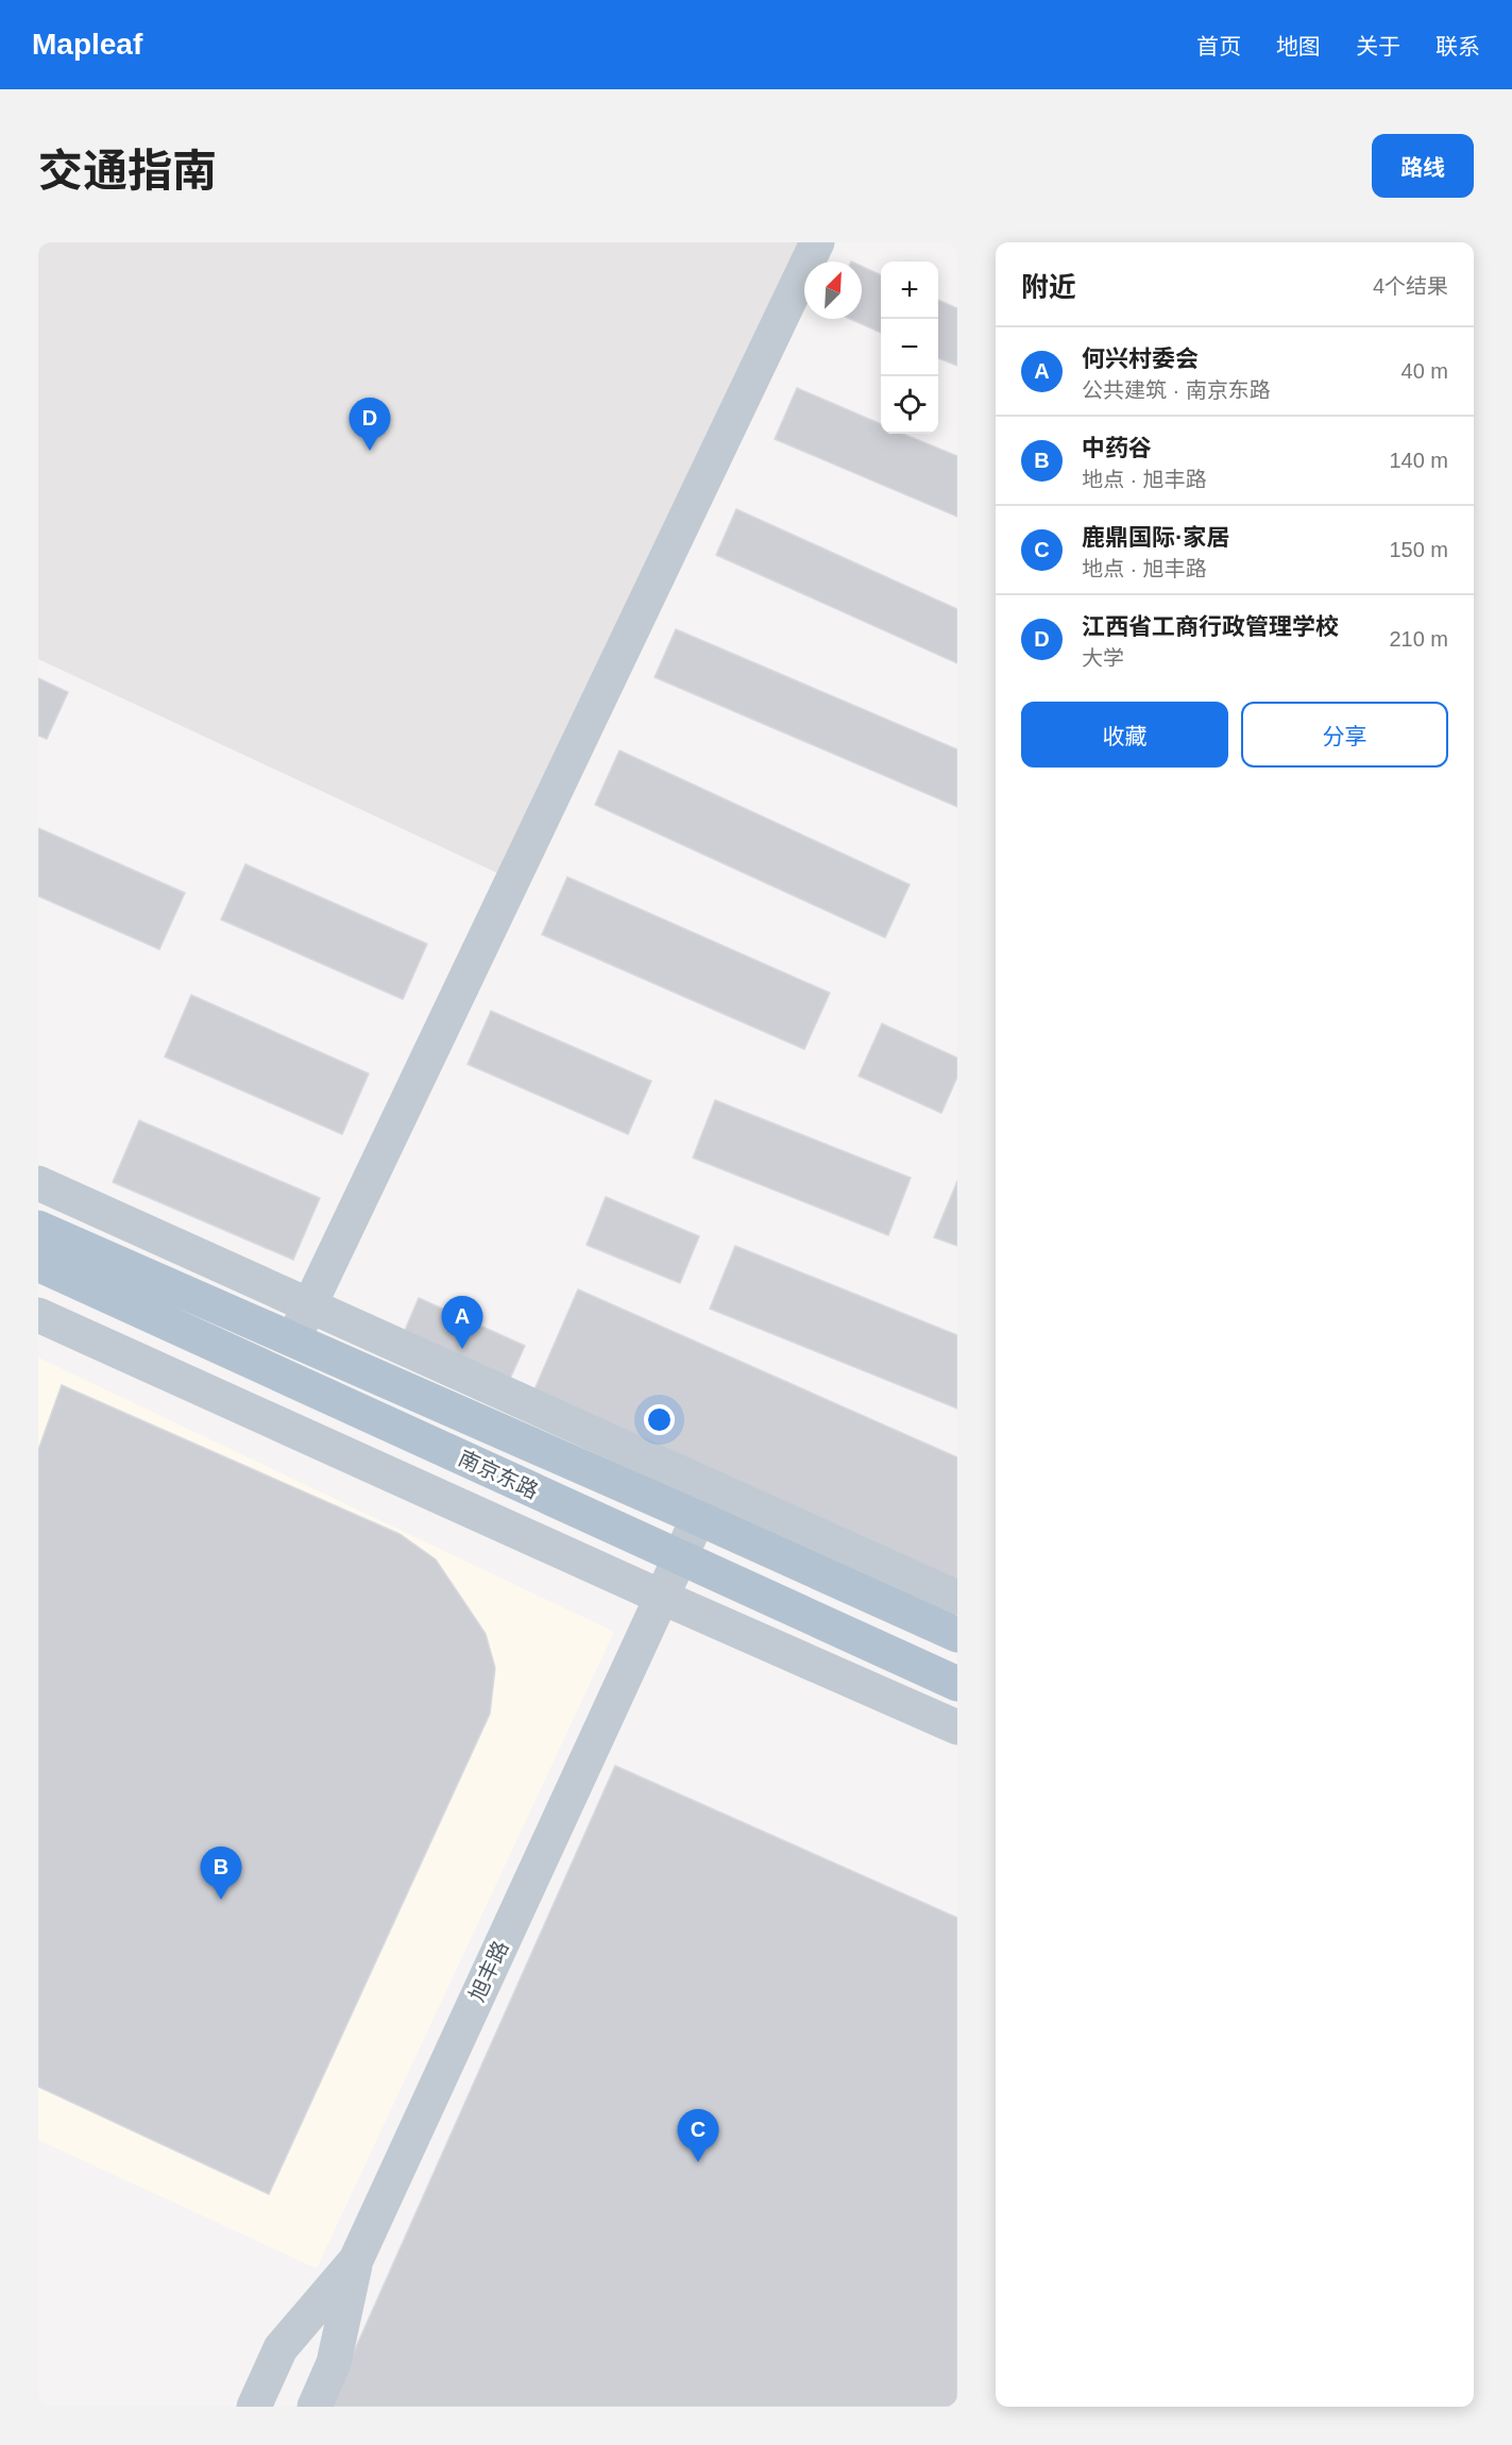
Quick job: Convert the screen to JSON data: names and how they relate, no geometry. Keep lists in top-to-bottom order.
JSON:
{
  "streets": {
    "main road": ["南京东路"],
    "street": ["旭丰路"]
  },
  "crossings": [
    ["南京东路", "旭丰路"]
  ],
  "north": "top right",
  "page": {
    "header": "Mapleaf",
    "nav": [
      "首页",
      "地图",
      "关于",
      "联系"
    ],
    "title": "交通指南",
    "buttons": [
      "路线",
      ["收藏", "分享"]
    ],
    "heading": ["附近", "4个结果"],
    "map_buttons": ["+", "−"],
    "list": [
      {
        "mark": "A",
        "name": "何兴村委会",
        "note": "公共建筑 · 南京东路",
        "value": "40 m"
      },
      {
        "mark": "B",
        "name": "中药谷",
        "note": "地点 · 旭丰路",
        "value": "140 m"
      },
      {
        "mark": "C",
        "name": "鹿鼎国际·家居",
        "note": "地点 · 旭丰路",
        "value": "150 m"
      },
      {
        "mark": "D",
        "name": "江西省工商行政管理学校",
        "note": "大学",
        "value": "210 m"
      }
    ],
    "pins": [
      "D",
      "A",
      "B",
      "C"
    ]
  }
}
